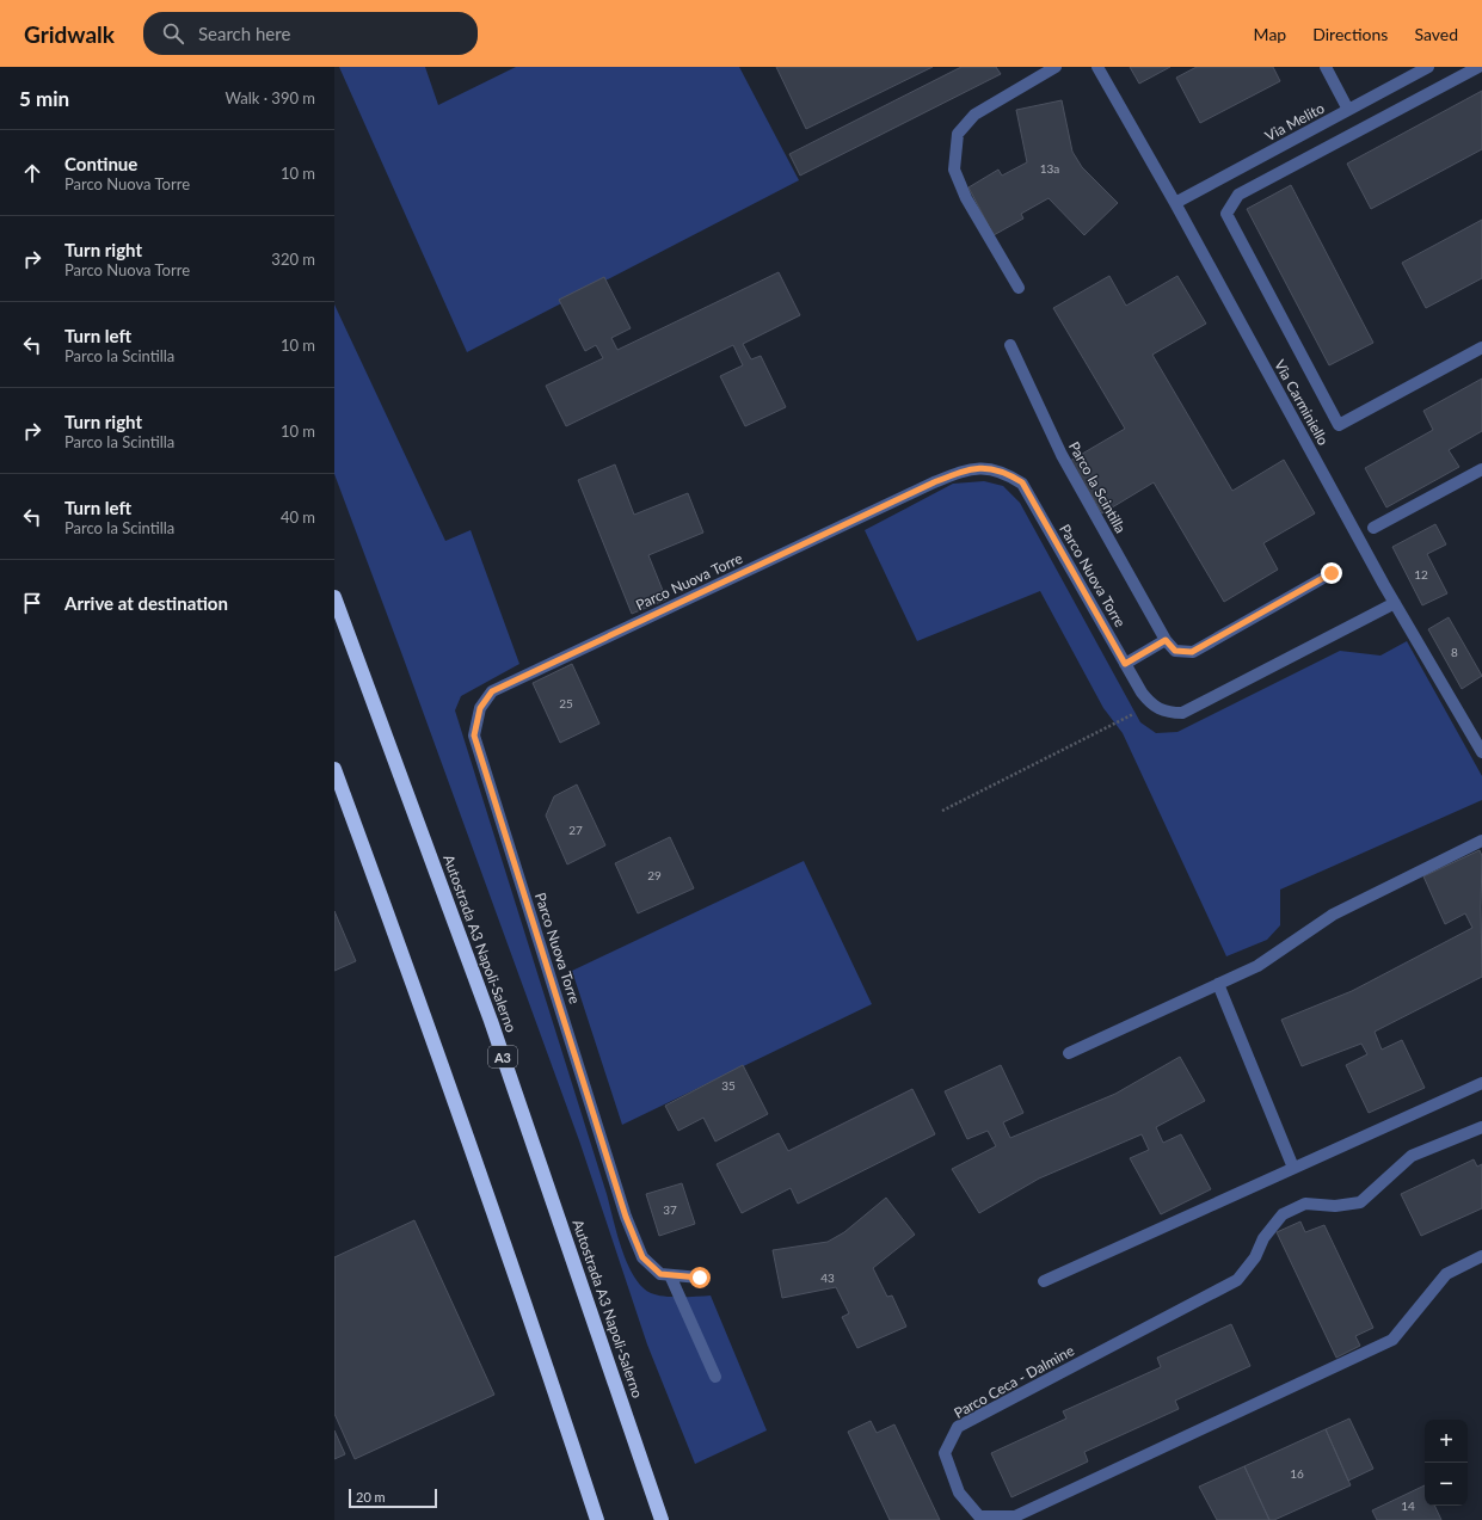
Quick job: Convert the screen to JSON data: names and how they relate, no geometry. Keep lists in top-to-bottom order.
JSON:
{
  "streets": {
    "highway": ["Autostrada A3 Napoli-Salerno", "A3"],
    "street": [
      "Via Melito",
      "Via Carminiello",
      "Parco la Scintilla",
      "Parco Nuova Torre",
      "Parco Ceca - Dalmine"
    ]
  },
  "crossings": [
    ["Via Melito", "Via Carminiello"]
  ],
  "house_numbers": [
    "13a",
    "12",
    "8",
    "25",
    "27",
    "29",
    "35",
    "37",
    "43",
    "16",
    "14"
  ],
  "scale_bar": "20 m",
  "page": {
    "header": "Gridwalk",
    "search": "Search here",
    "nav": ["Map", "Directions", "Saved"],
    "heading": ["5 min", "Walk · 390 m"],
    "list": [
      ["Continue", "Parco Nuova Torre", "10 m"],
      ["Turn right", "Parco Nuova Torre", "320 m"],
      ["Turn left", "Parco la Scintilla", "10 m"],
      ["Turn right", "Parco la Scintilla", "10 m"],
      ["Turn left", "Parco la Scintilla", "40 m"],
      "Arrive at destination"
    ],
    "map_buttons": ["+", "−"],
    "scale": "20 m"
  }
}
